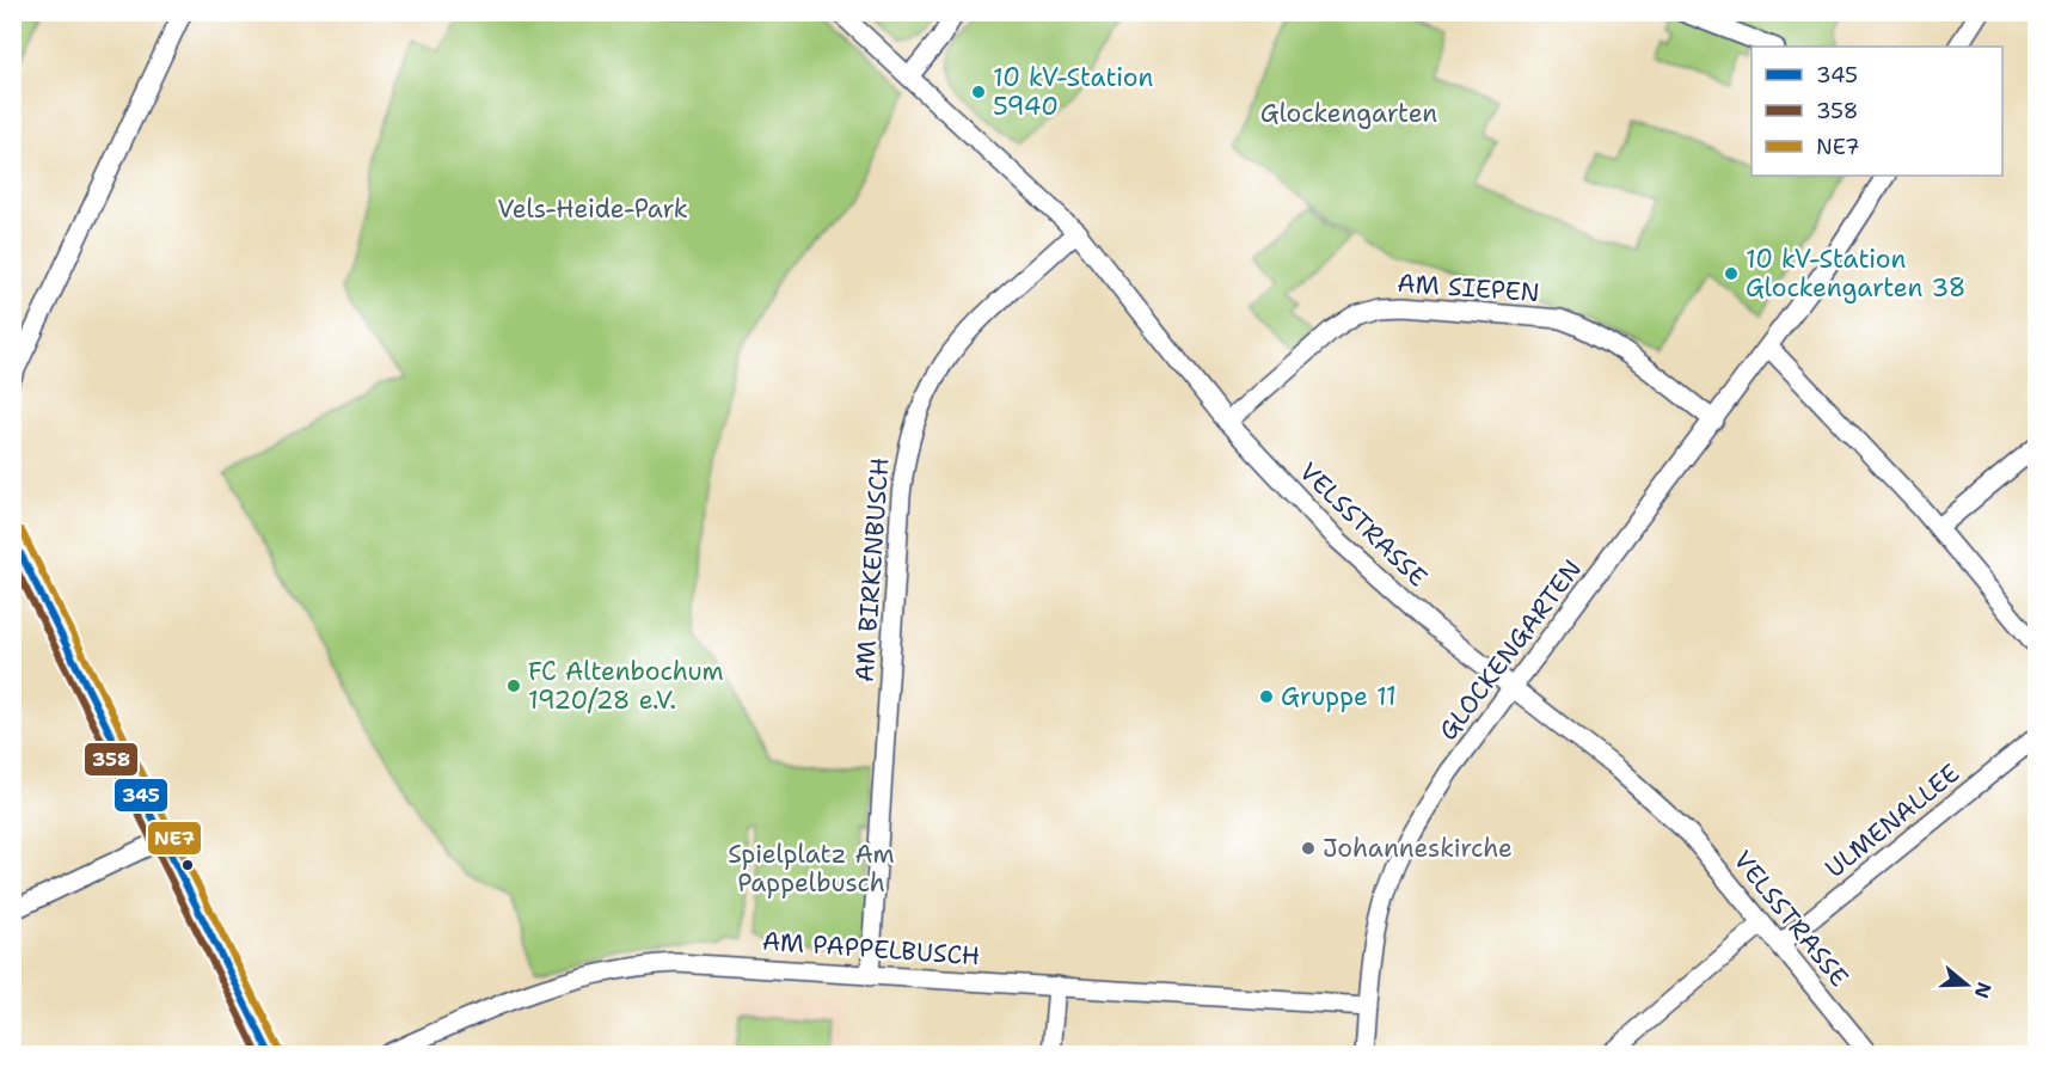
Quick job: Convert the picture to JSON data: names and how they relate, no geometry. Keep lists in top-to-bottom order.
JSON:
{
  "streets": {
    "street": [
      "AM SIEPEN",
      "VELSSTRASSE",
      "AM BIRKENBUSCH",
      "GLOCKENGARTEN",
      "ULMENALLEE",
      "AM PAPPELBUSCH"
    ]
  },
  "crossings": [
    ["AM SIEPEN", "VELSSTRASSE"],
    ["AM SIEPEN", "GLOCKENGARTEN"],
    ["VELSSTRASSE", "AM BIRKENBUSCH"],
    ["VELSSTRASSE", "GLOCKENGARTEN"],
    ["VELSSTRASSE", "ULMENALLEE"],
    ["AM BIRKENBUSCH", "AM PAPPELBUSCH"],
    ["GLOCKENGARTEN", "AM PAPPELBUSCH"]
  ],
  "parks": ["Glockengarten", "Vels-Heide-Park", "Spielplatz Am Pappelbusch"],
  "places": [
    "10 kV-Station 5940",
    "10 kV-Station Glockengarten 38",
    "FC Altenbochum 1920/28 e.V.",
    "Gruppe 11",
    "Johanneskirche"
  ],
  "lines": ["transit line NE7", "transit line 345", "transit line 358"],
  "legend": ["345", "358", "NE7"],
  "north": "right"
}
